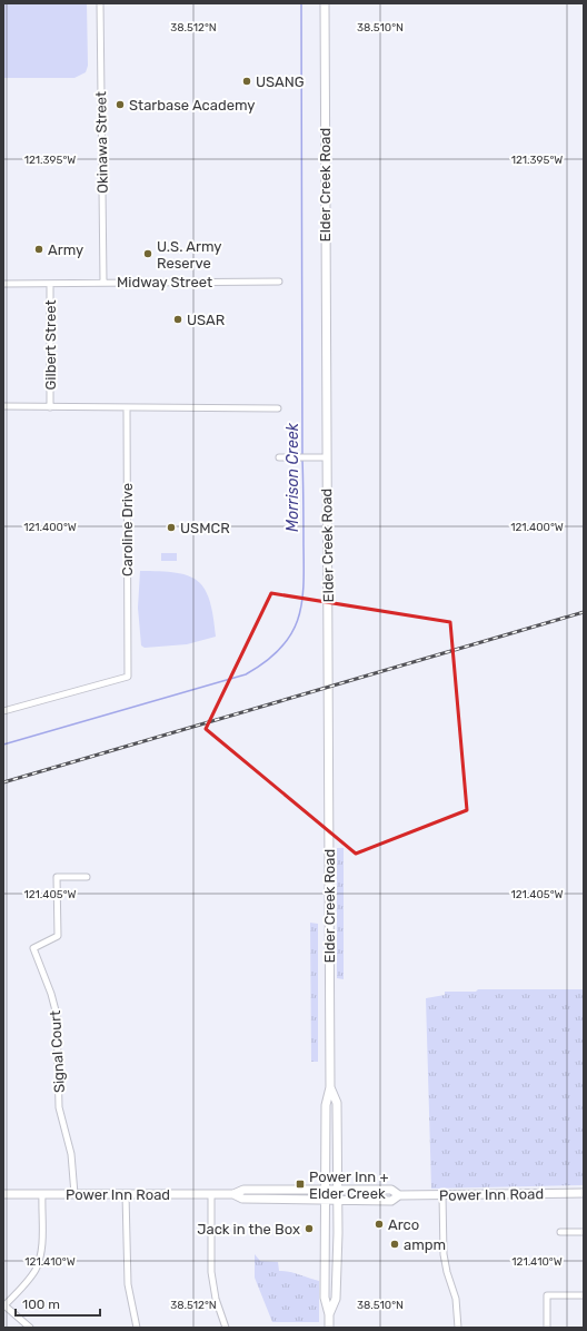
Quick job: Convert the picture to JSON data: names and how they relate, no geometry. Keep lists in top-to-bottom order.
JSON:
{
  "streets": {
    "street": [
      "Okinawa Street",
      "Elder Creek Road",
      "Midway Street",
      "Gilbert Street",
      "Caroline Drive",
      "Signal Court",
      "Power Inn Road"
    ]
  },
  "crossings": [
    ["Okinawa Street", "Midway Street"],
    ["Elder Creek Road", "Power Inn Road"],
    ["Midway Street", "Gilbert Street"],
    ["Signal Court", "Power Inn Road"]
  ],
  "water": ["Morrison Creek"],
  "places": {
    "other": [
      "USANG",
      "Starbase Academy",
      "Army",
      "U.S. Army Reserve",
      "USAR",
      "USMCR",
      "Arco",
      "Jack in the Box",
      "ampm"
    ],
    "transit": ["Power Inn + Elder Creek"]
  },
  "scale_bar": "100 m",
  "coordinates": [
    "38.512°N",
    "38.510°N",
    "121.395°W",
    "121.400°W",
    "121.405°W",
    "121.410°W"
  ]
}
